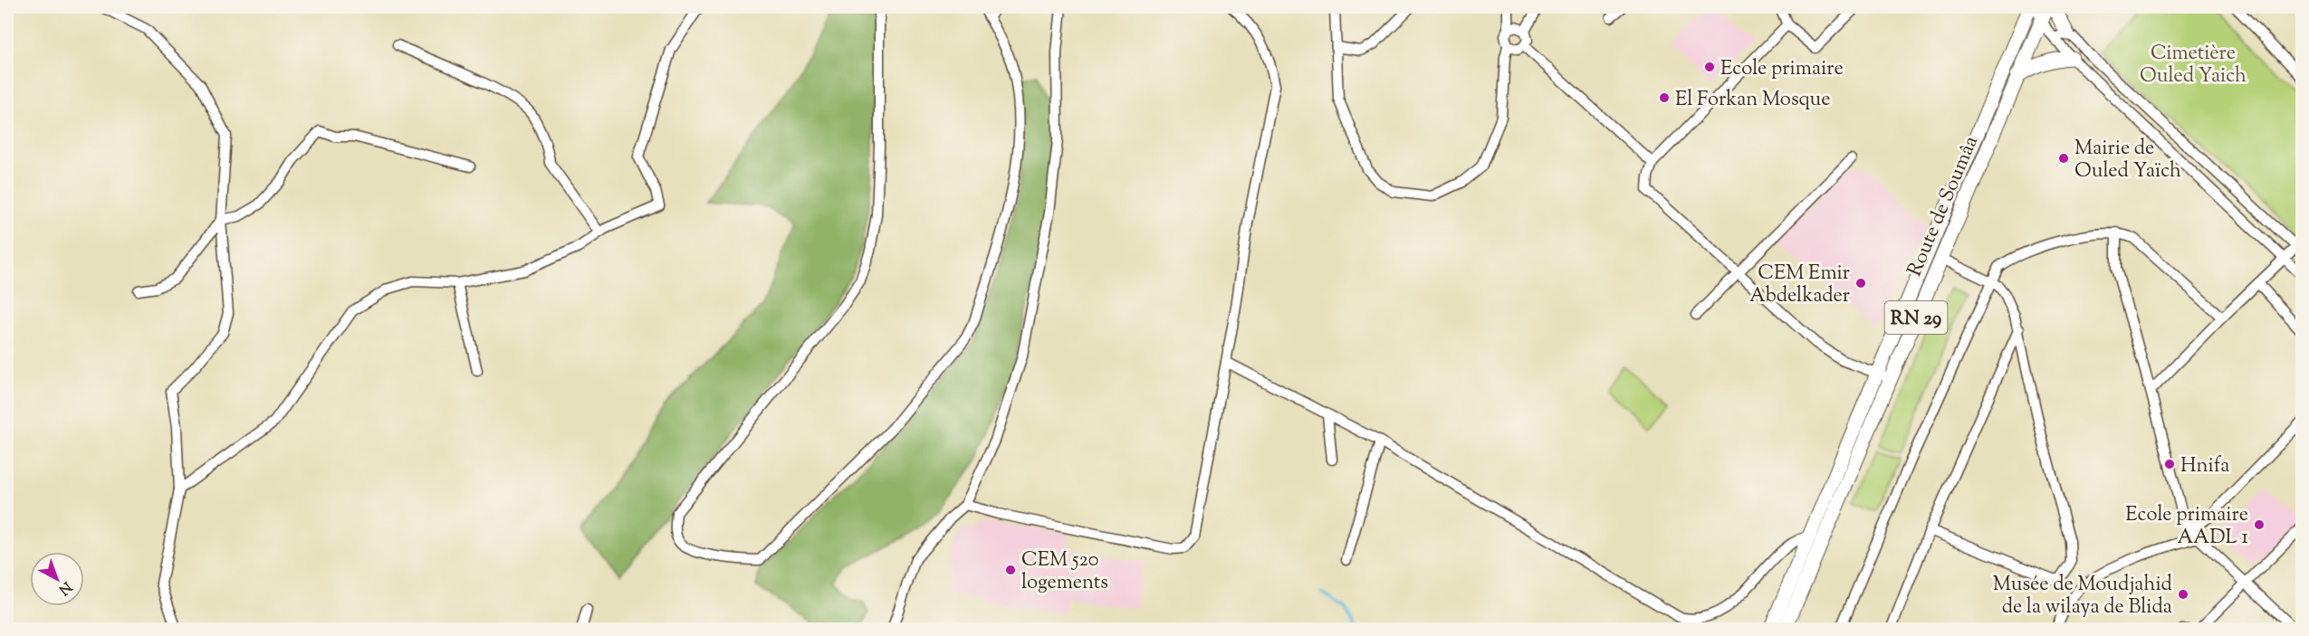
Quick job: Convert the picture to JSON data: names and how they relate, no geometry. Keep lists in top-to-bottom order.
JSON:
{
  "streets": {
    "highway": ["Route de Soumâa", "RN 29"]
  },
  "parks": ["Cimetière Ouled Yaich"],
  "places": [
    "Ecole primaire",
    "El Forkan Mosque",
    "Mairie de Ouled Yaïch",
    "CEM Emir Abdelkader",
    "Hnifa",
    "Ecole primaire AADL 1",
    "CEM 520 logements",
    "Musée de Moudjahid de la wilaya de Blida"
  ],
  "north": "bottom right"
}
